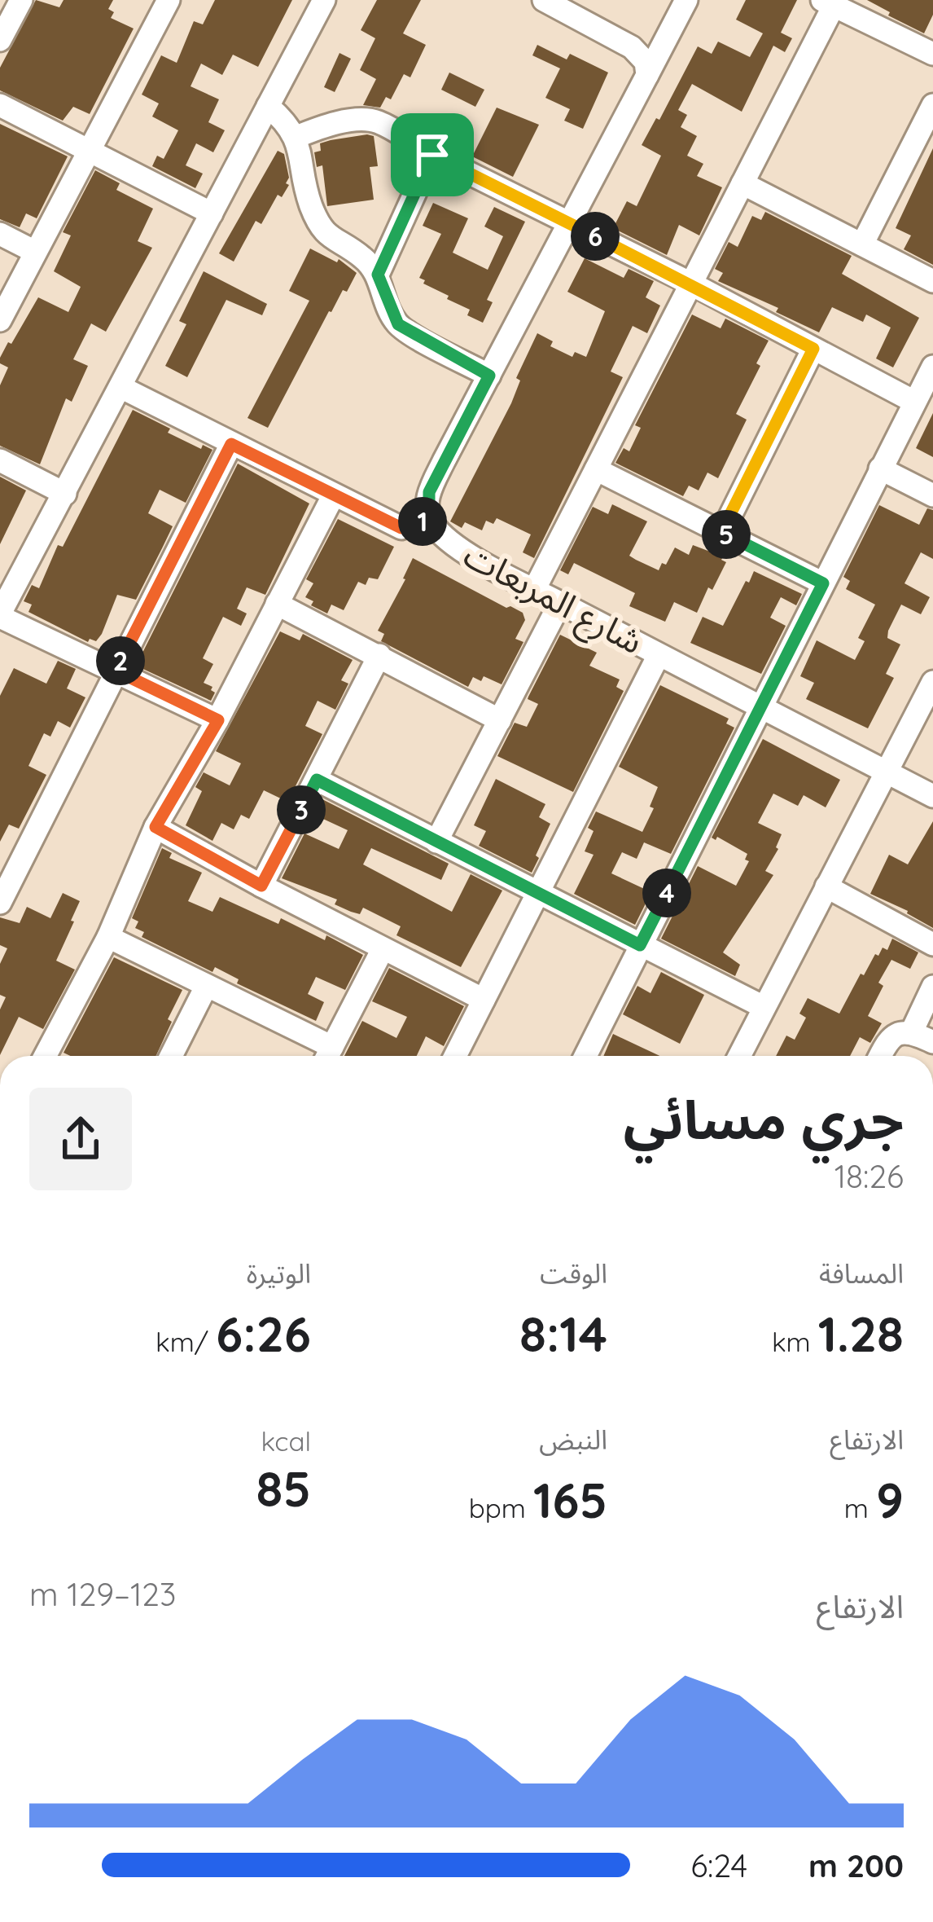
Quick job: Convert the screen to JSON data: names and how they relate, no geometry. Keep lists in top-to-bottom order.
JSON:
{
  "streets": {
    "street": ["شارع المربعات"]
  },
  "page": {
    "pins": [
      "6",
      "1",
      "5",
      "2",
      "3",
      "4"
    ],
    "heading": ["جري مسائي", "18:26"],
    "stats": [
      ["المسافة", "1.28 km"],
      ["الوقت", "8:14"],
      ["الوتيرة", "6:26 /km"],
      ["الارتفاع", "9 m"],
      ["النبض", "165 bpm"],
      ["kcal", "85"]
    ],
    "chart": ["الارتفاع", "123–129 m"],
    "list": [
      {
        "name": "200 m",
        "note": "6:24"
      }
    ]
  }
}
